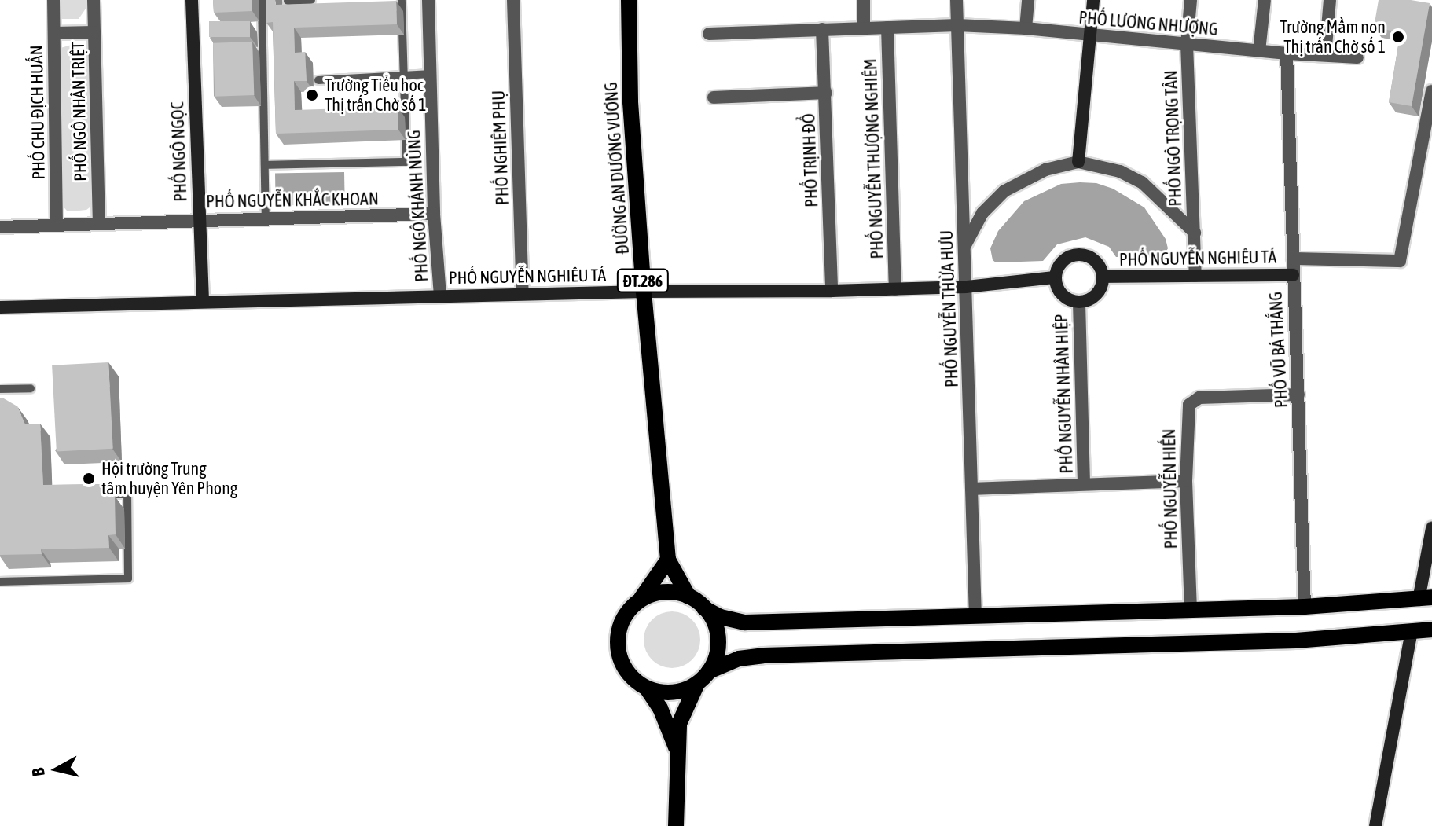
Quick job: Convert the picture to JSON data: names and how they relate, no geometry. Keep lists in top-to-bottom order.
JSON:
{
  "streets": {
    "main road": ["ĐƯỜNG AN DƯƠNG VƯƠNG", "ĐT.286"],
    "street": [
      "PHỐ LƯƠNG NHƯỢNG",
      "PHỐ NGÔ NHÂN TRIỆT",
      "PHỐ CHU ĐỊCH HUẤN",
      "PHỐ NGÔ TRỌNG TÂN",
      "PHỐ NGHIÊM PHỤ",
      "PHỐ NGÔ NGỌC",
      "PHỐ NGUYỄN THƯỢNG NGHIÊM",
      "PHỐ TRỊNH ĐỔ",
      "PHỐ NGUYỄN KHẮC KHOAN",
      "PHỐ NGÔ KHÁNH NÙNG",
      "PHỐ NGUYỄN NGHIÊU TÁ",
      "PHỐ NGUYỄN THỪA HƯU",
      "PHỐ VŨ BÁ THẮNG",
      "PHỐ NGUYỄN NHÂN HIỆP",
      "PHỐ NGUYỄN HIẾN"
    ]
  },
  "crossings": [
    ["PHỐ LƯƠNG NHƯỢNG", "PHỐ NGÔ TRỌNG TÂN"],
    ["PHỐ LƯƠNG NHƯỢNG", "PHỐ NGUYỄN THƯỢNG NGHIÊM"],
    ["PHỐ LƯƠNG NHƯỢNG", "PHỐ TRỊNH ĐỔ"],
    ["PHỐ LƯƠNG NHƯỢNG", "PHỐ NGUYỄN THỪA HƯU"],
    ["PHỐ LƯƠNG NHƯỢNG", "PHỐ VŨ BÁ THẮNG"],
    ["PHỐ NGÔ NHÂN TRIỆT", "PHỐ NGUYỄN KHẮC KHOAN"],
    ["PHỐ CHU ĐỊCH HUẤN", "PHỐ NGUYỄN KHẮC KHOAN"],
    ["PHỐ NGÔ TRỌNG TÂN", "PHỐ NGUYỄN NGHIÊU TÁ"],
    ["PHỐ NGHIÊM PHỤ", "PHỐ NGUYỄN NGHIÊU TÁ"],
    ["PHỐ NGÔ NGỌC", "PHỐ NGUYỄN KHẮC KHOAN"],
    ["PHỐ NGÔ NGỌC", "PHỐ NGUYỄN NGHIÊU TÁ"],
    ["PHỐ NGUYỄN THƯỢNG NGHIÊM", "PHỐ NGUYỄN NGHIÊU TÁ"],
    ["PHỐ TRỊNH ĐỔ", "PHỐ NGUYỄN NGHIÊU TÁ"],
    ["ĐƯỜNG AN DƯƠNG VƯƠNG", "PHỐ NGUYỄN NGHIÊU TÁ"],
    ["ĐƯỜNG AN DƯƠNG VƯƠNG", "ĐT.286"],
    ["PHỐ NGUYỄN KHẮC KHOAN", "PHỐ NGÔ KHÁNH NÙNG"],
    ["PHỐ NGÔ KHÁNH NÙNG", "PHỐ NGUYỄN NGHIÊU TÁ"],
    ["PHỐ NGUYỄN NGHIÊU TÁ", "PHỐ NGUYỄN THỪA HƯU"],
    ["PHỐ NGUYỄN NGHIÊU TÁ", "PHỐ VŨ BÁ THẮNG"],
    ["PHỐ NGUYỄN NGHIÊU TÁ", "PHỐ NGUYỄN NHÂN HIỆP"],
    ["PHỐ VŨ BÁ THẮNG", "PHỐ NGUYỄN HIẾN"]
  ],
  "places": ["Trường Mầm non Thị trấn Chờ số 1", "Trường Tiểu học Thị trấn Chờ số 1", "Hội trường Trung tâm huyện Yên Phong"],
  "north": "left"
}
